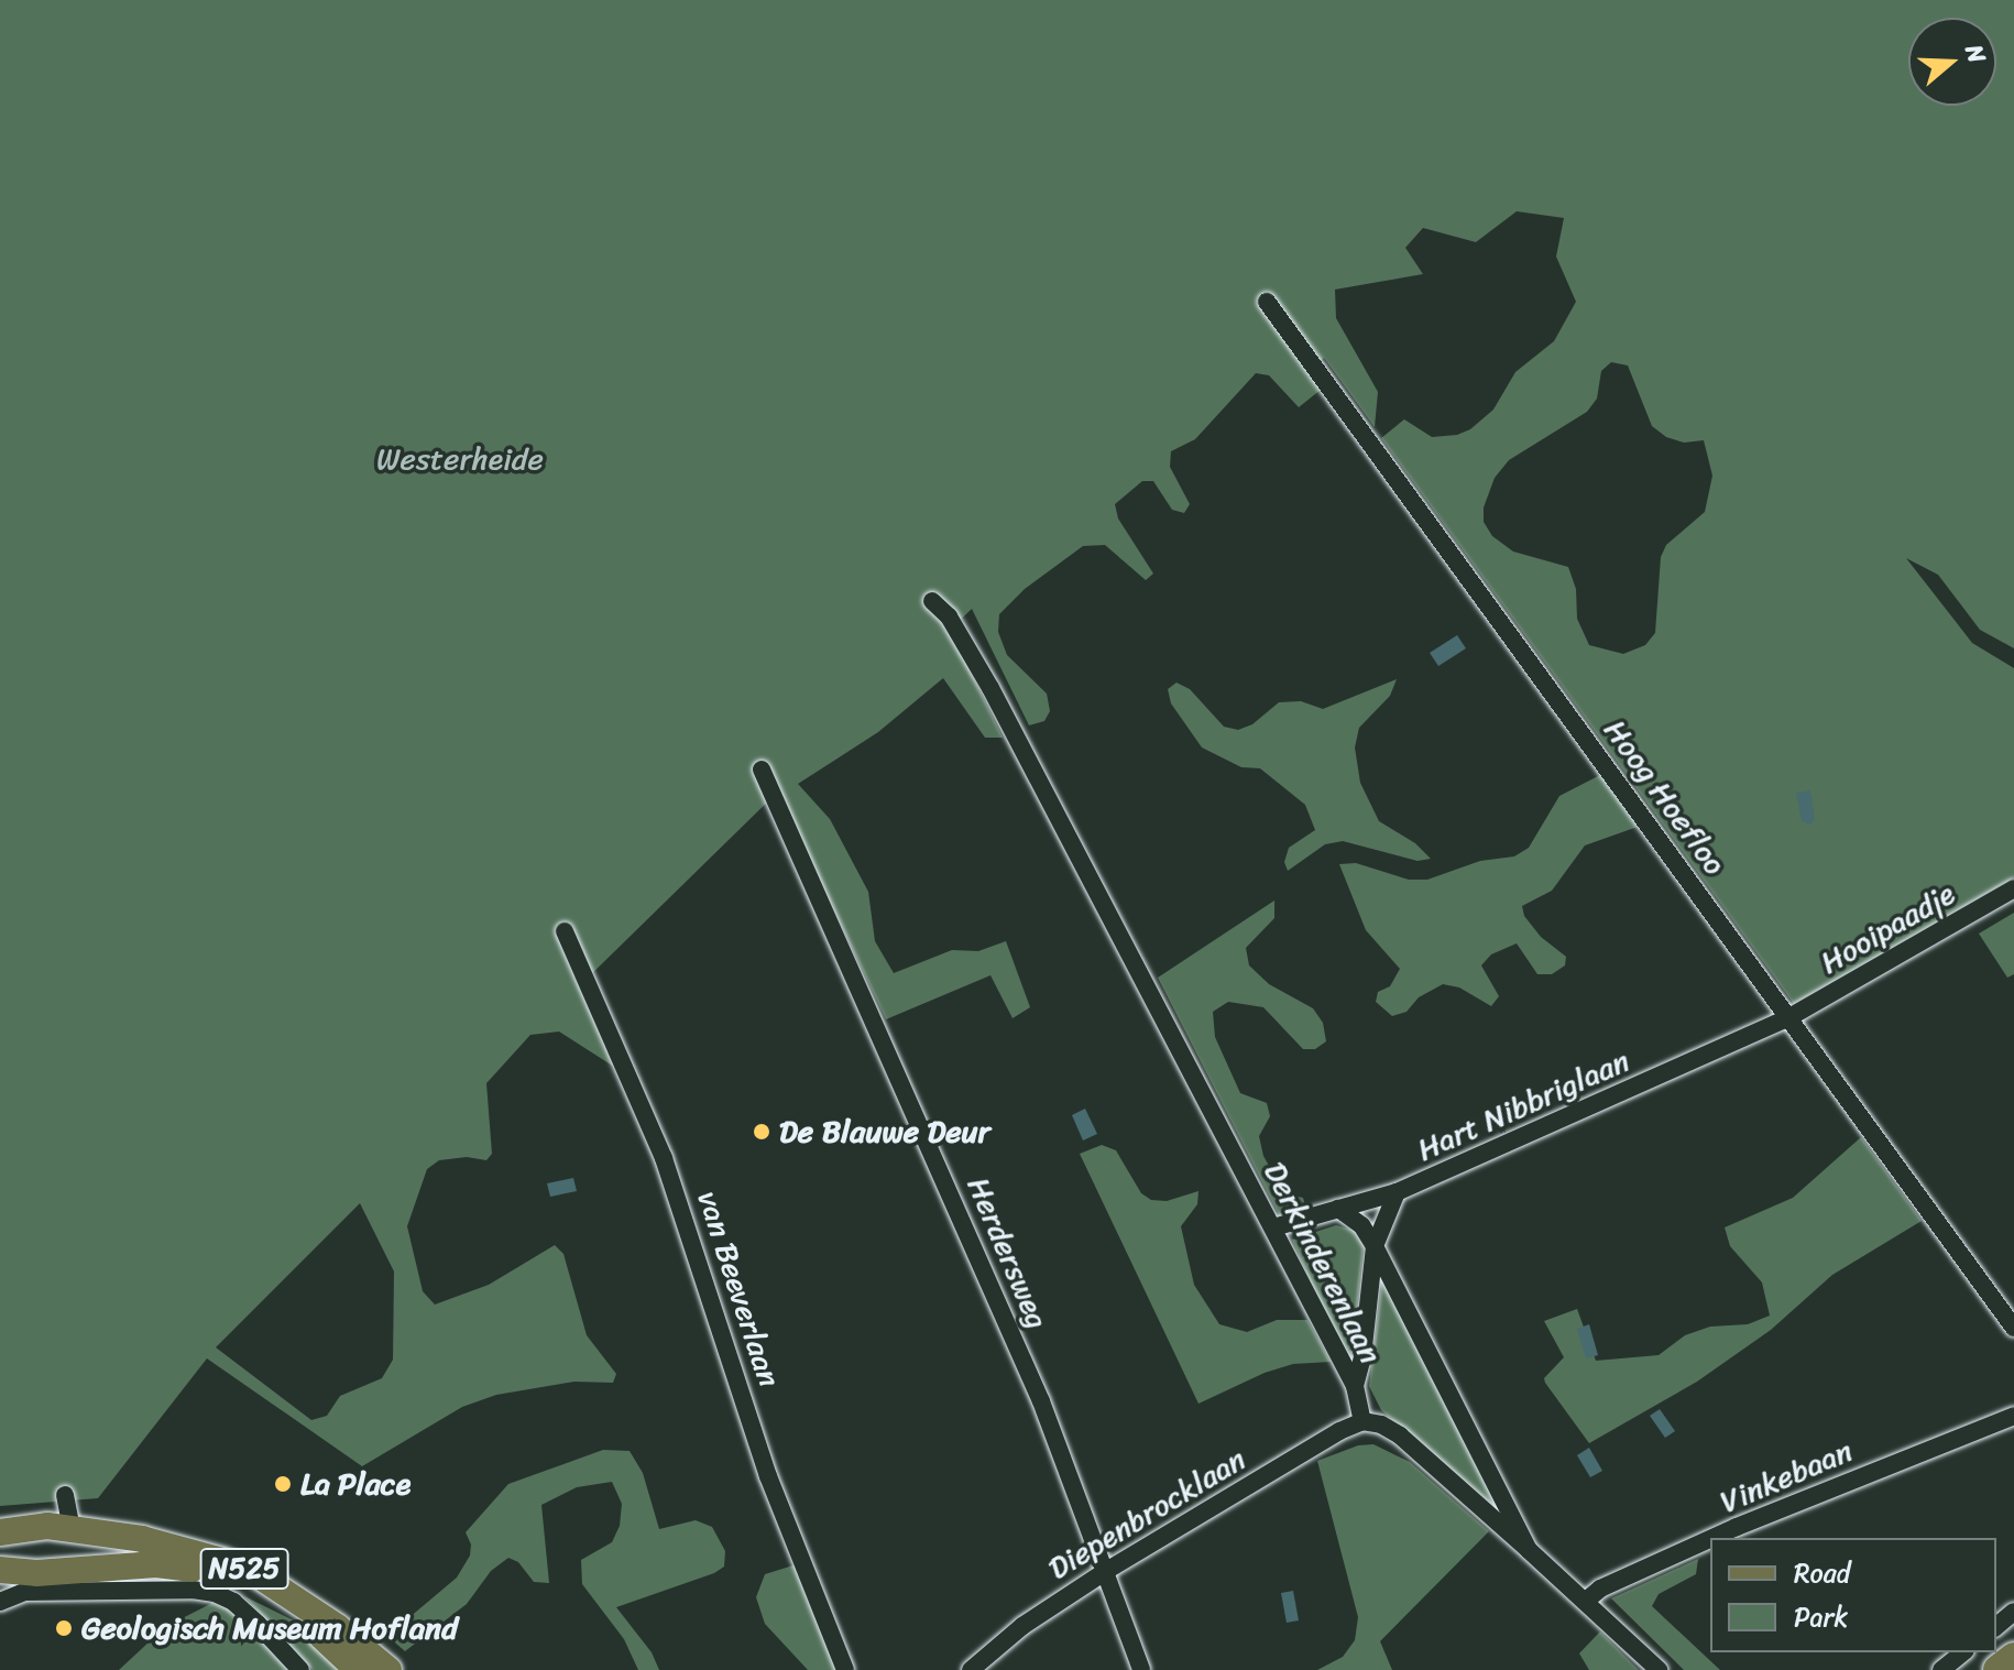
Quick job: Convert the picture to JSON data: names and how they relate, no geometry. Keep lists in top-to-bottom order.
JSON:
{
  "streets": {
    "main road": ["N525"],
    "street": [
      "Hoog Hoefloo",
      "Hooipaadje",
      "Hart Nibbriglaan",
      "Herdersweg",
      "Derkinderenlaan",
      "van Beeverlaan",
      "Vinkebaan",
      "Diepenbrocklaan"
    ]
  },
  "crossings": [
    ["Hoog Hoefloo", "Hooipaadje"],
    ["Hoog Hoefloo", "Hart Nibbriglaan"],
    ["Hooipaadje", "Hart Nibbriglaan"],
    ["Hart Nibbriglaan", "Derkinderenlaan"],
    ["Herdersweg", "Diepenbrocklaan"],
    ["Derkinderenlaan", "Diepenbrocklaan"]
  ],
  "parks": ["Westerheide"],
  "places": ["De Blauwe Deur", "La Place", "Geologisch Museum Hofland"],
  "legend": ["Road", "Park"],
  "north": "right"
}
